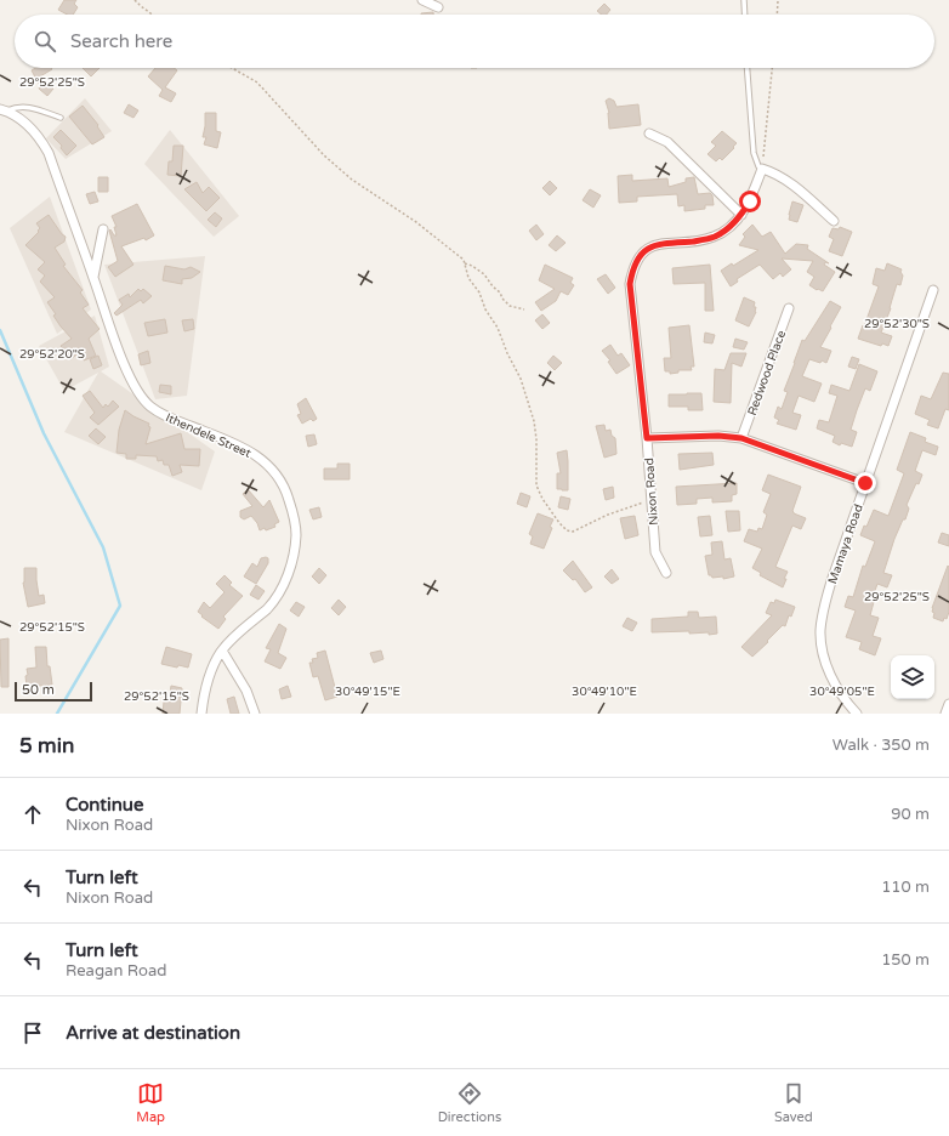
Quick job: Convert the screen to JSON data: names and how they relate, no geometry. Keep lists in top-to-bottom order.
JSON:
{
  "streets": {
    "street": [
      "Redwood Place",
      "Ithendele Street",
      "Nixon Road",
      "Mamaya Road"
    ]
  },
  "scale_bar": "50 m",
  "page": {
    "search": "Search here",
    "scale": "50 m",
    "heading": ["5 min", "Walk · 350 m"],
    "list": [
      ["Continue", "Nixon Road", "90 m"],
      ["Turn left", "Nixon Road", "110 m"],
      ["Turn left", "Reagan Road", "150 m"],
      "Arrive at destination"
    ],
    "nav": ["Map", "Directions", "Saved"]
  },
  "coordinates": [
    "29°52'25\"S",
    "29°52'30\"S",
    "29°52'20\"S",
    "29°52'15\"S",
    "30°49'15\"E",
    "30°49'10\"E",
    "30°49'05\"E"
  ]
}
